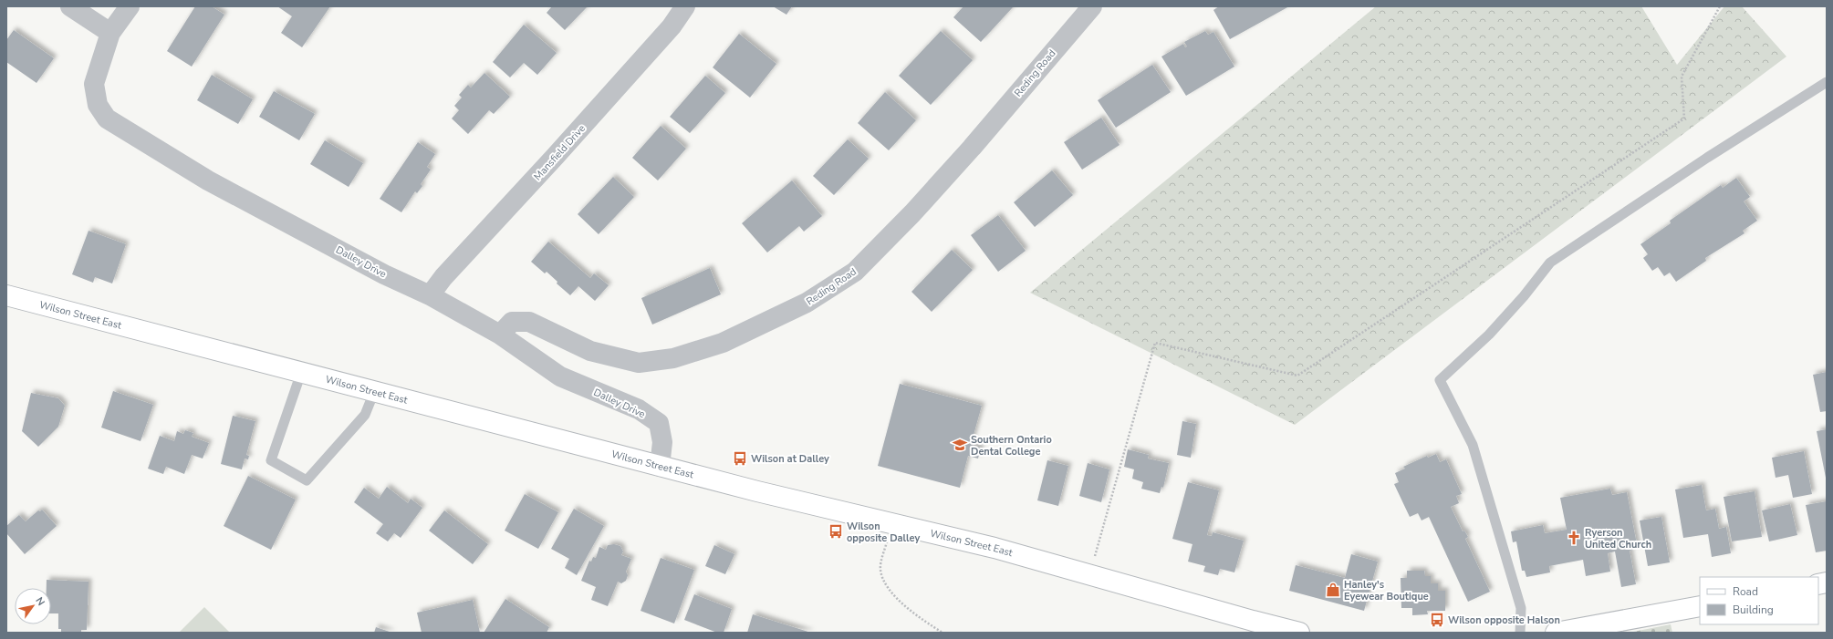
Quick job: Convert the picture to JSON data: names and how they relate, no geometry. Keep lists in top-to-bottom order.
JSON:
{
  "streets": {
    "main road": ["Wilson Street East"],
    "street": ["Reding Road", "Mansfield Drive", "Dalley Drive"]
  },
  "crossings": [
    ["Reding Road", "Dalley Drive"],
    ["Mansfield Drive", "Dalley Drive"],
    ["Dalley Drive", "Wilson Street East"]
  ],
  "places": {
    "school or university": ["Southern Ontario Dental College"],
    "bus stop": ["Wilson at Dalley", "Wilson opposite Dalley", "Wilson opposite Halson"],
    "church": ["Ryerson United Church"],
    "shop": ["Hanley's Eyewear Boutique"]
  },
  "legend": ["Road", "Building"],
  "north": "top right"
}
